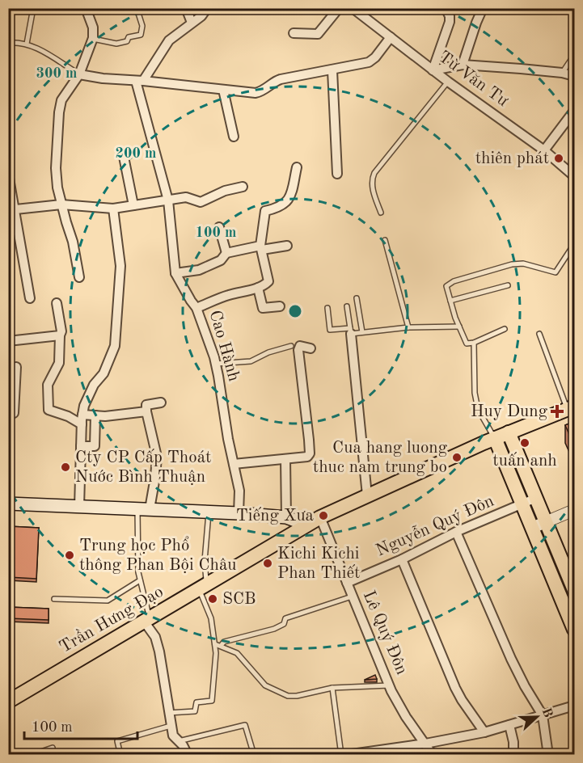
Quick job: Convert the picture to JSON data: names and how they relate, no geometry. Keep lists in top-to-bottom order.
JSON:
{
  "streets": {
    "main road": ["Trần Hưng Đạo"],
    "street": [
      "Từ Văn Tư",
      "Cao Hành",
      "Nguyễn Quý Đôn",
      "Lê Quý Đôn"
    ]
  },
  "crossings": [
    ["Nguyễn Quý Đôn", "Lê Quý Đôn"],
    ["Trần Hưng Đạo", "Lê Quý Đôn"]
  ],
  "places": {
    "other": [
      "thiên phát",
      "tuấn anh",
      "Cua hang luong thuc nam trung bo",
      "Cty CP Cấp Thoát Nước Bình Thuận",
      "Tiếng Xưa",
      "Trung học Phổ thông Phan Bội Châu",
      "Kichi Kichi Phan Thiết",
      "SCB"
    ],
    "health": ["Huy Dung"]
  },
  "scale_bar": "100 m",
  "north": "right",
  "rings": ["300 m", "200 m", "100 m"]
}
